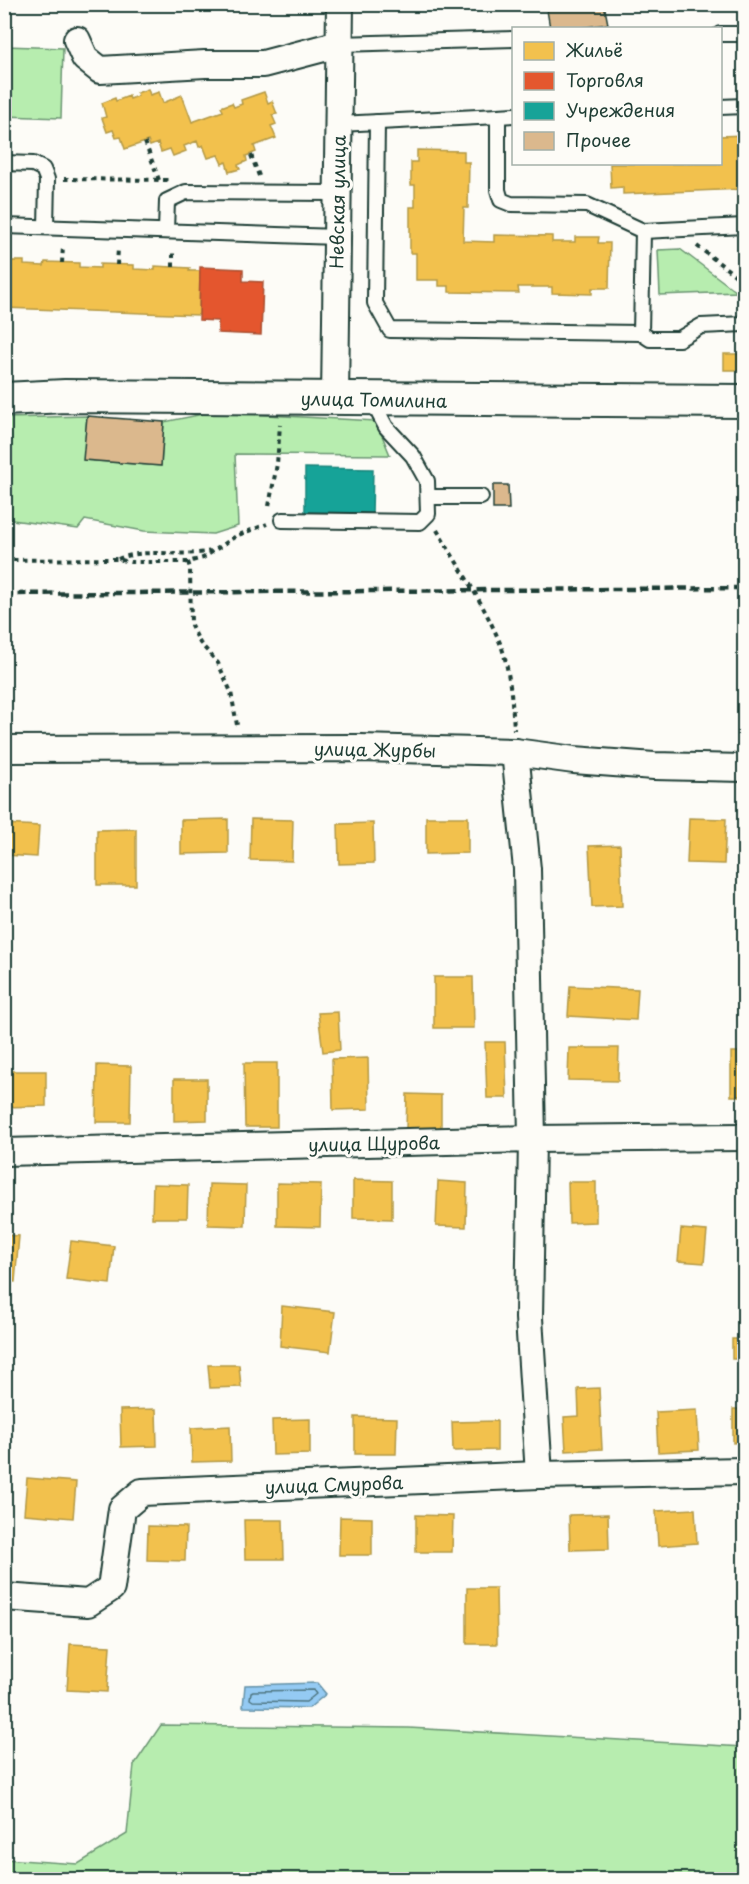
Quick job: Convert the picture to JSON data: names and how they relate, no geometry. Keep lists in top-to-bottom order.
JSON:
{
  "streets": {
    "street": [
      "Невская улица",
      "улица Томилина",
      "улица Журбы",
      "улица Щурова",
      "улица Смурова"
    ]
  },
  "crossings": [
    ["Невская улица", "улица Томилина"]
  ],
  "legend": [
    "Жильё",
    "Торговля",
    "Учреждения",
    "Прочее"
  ]
}
